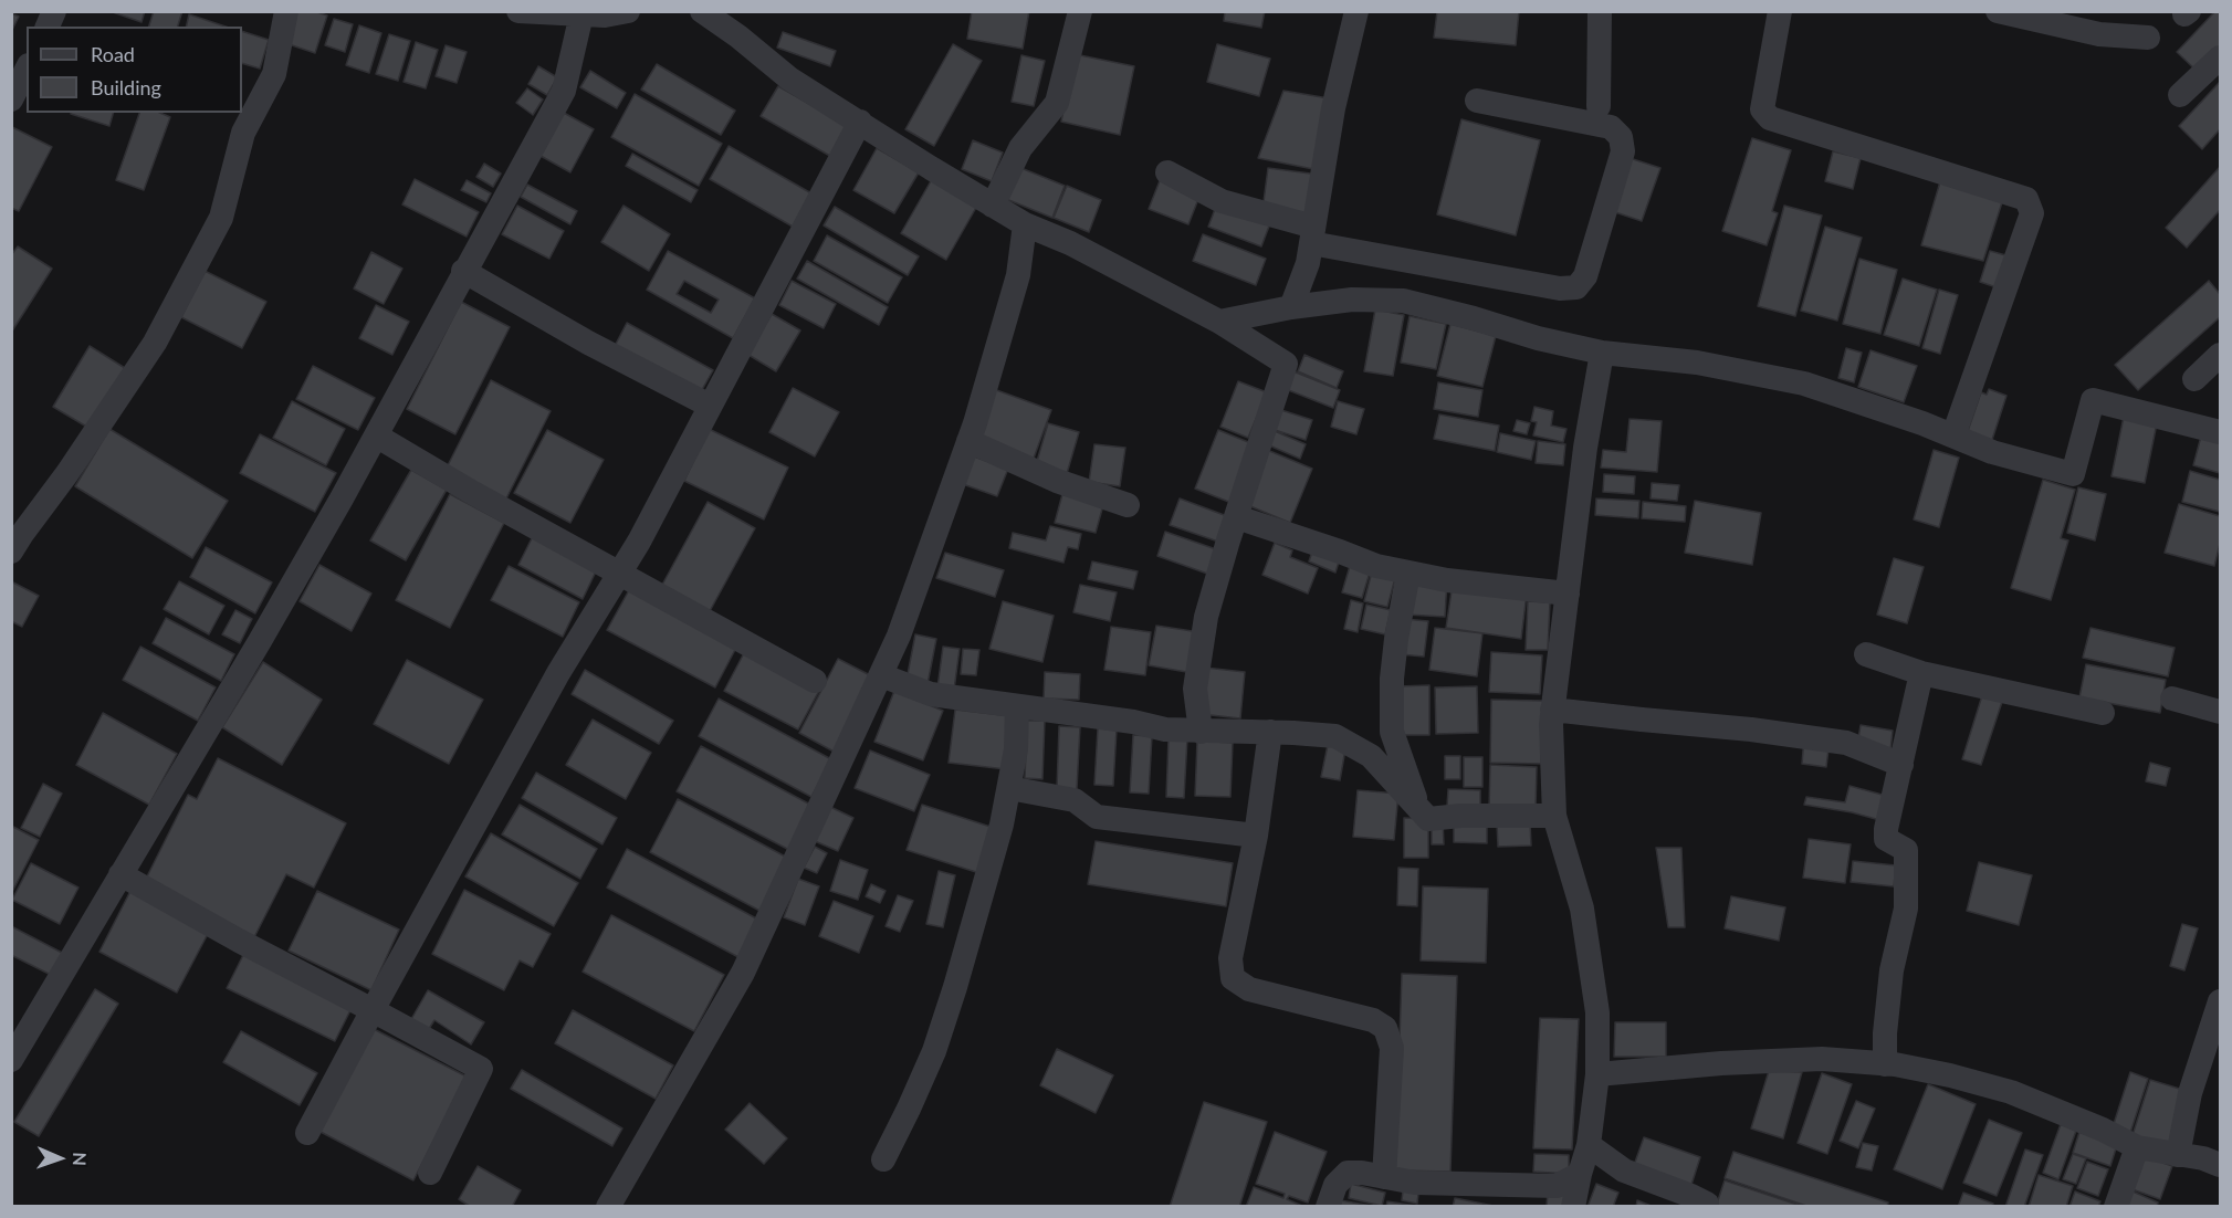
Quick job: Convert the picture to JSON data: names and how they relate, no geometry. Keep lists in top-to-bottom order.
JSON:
{
  "legend": ["Road", "Building"],
  "north": "right"
}
